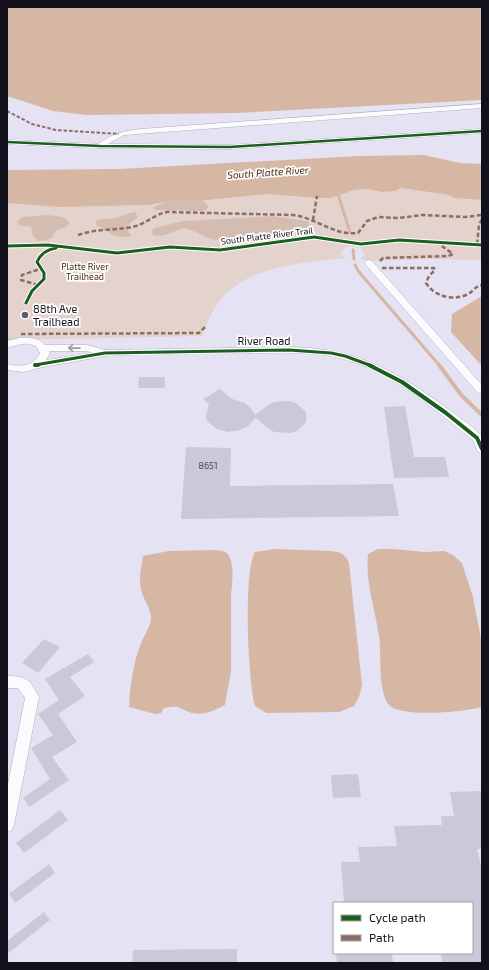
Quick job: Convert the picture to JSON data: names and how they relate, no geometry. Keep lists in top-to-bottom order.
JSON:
{
  "streets": {
    "street": ["River Road"],
    "cycle path": ["South Platte River Trail"]
  },
  "water": ["South Platte River"],
  "parks": ["Platte River Trailhead"],
  "places": ["88th Ave Trailhead"],
  "house_numbers": ["8651"],
  "legend": ["Cycle path", "Path"]
}
